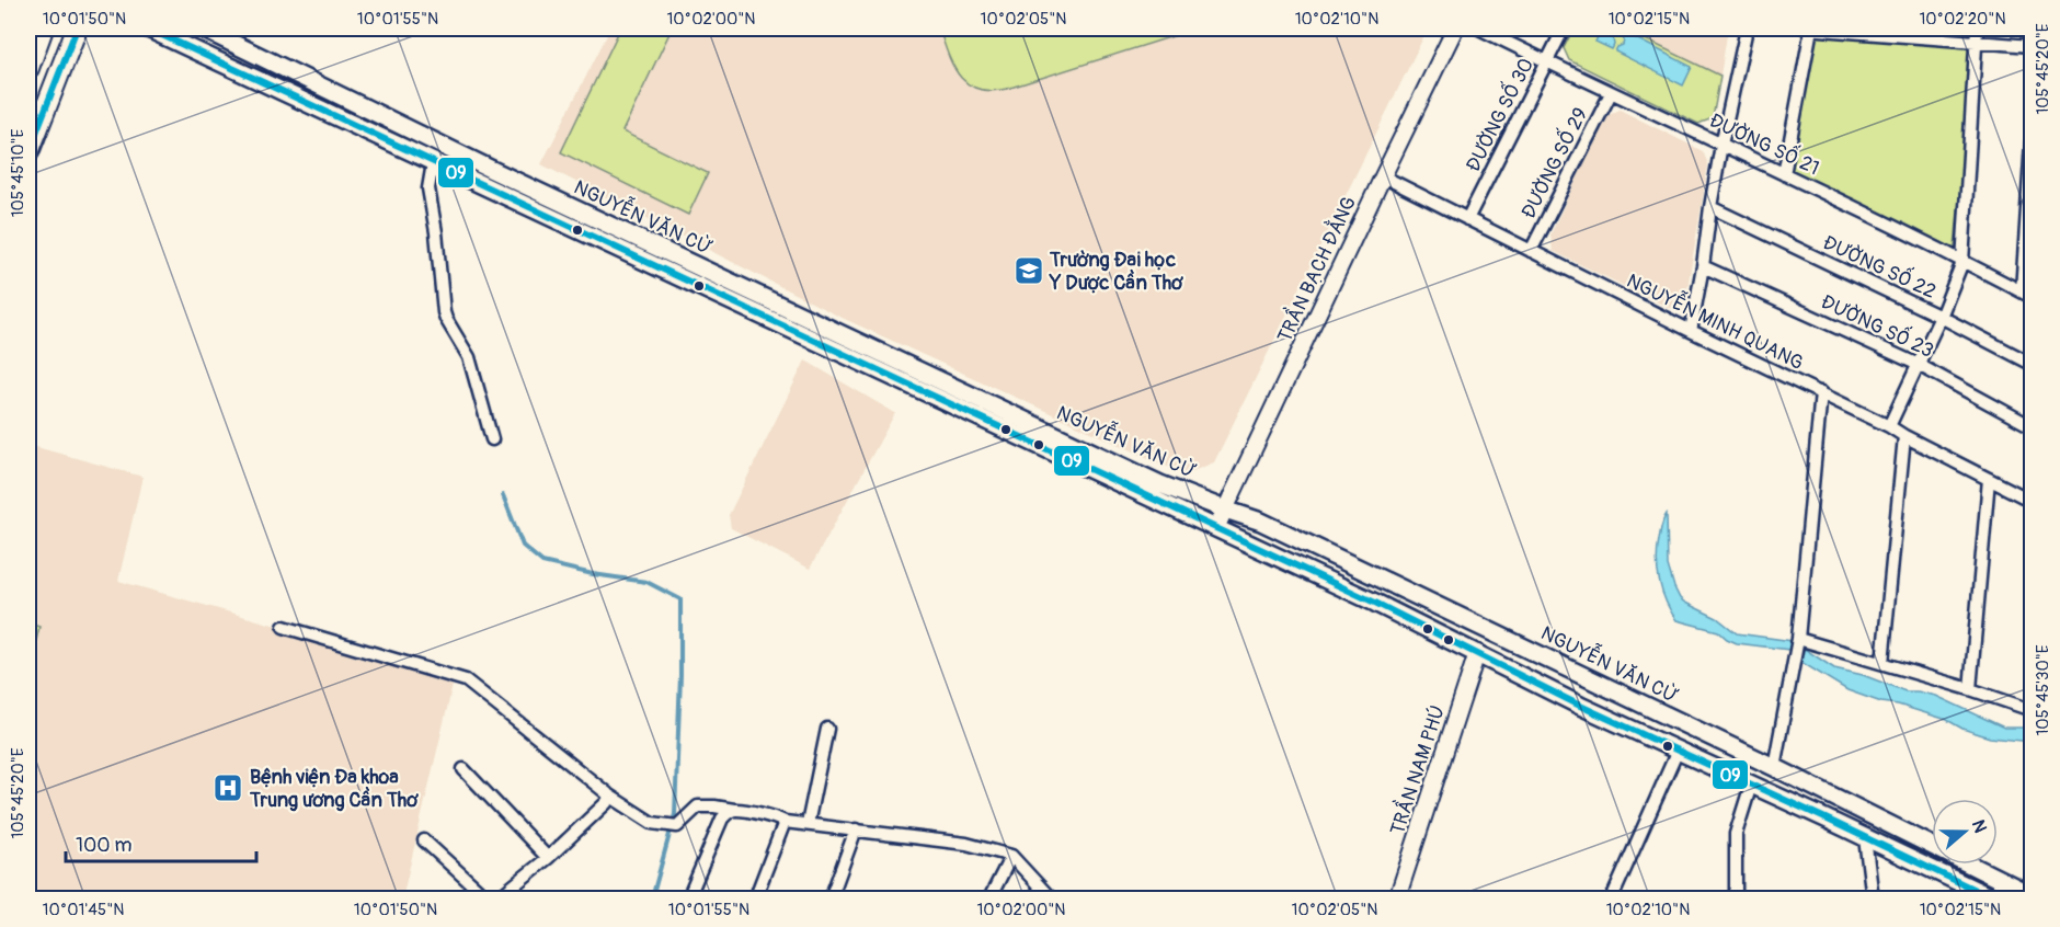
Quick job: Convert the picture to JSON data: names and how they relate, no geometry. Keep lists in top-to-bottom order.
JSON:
{
  "streets": {
    "main road": ["NGUYỄN VĂN CỪ"],
    "street": [
      "ĐƯỜNG SỐ 30",
      "ĐƯỜNG SỐ 21",
      "ĐƯỜNG SỐ 29",
      "ĐƯỜNG SỐ 22",
      "TRẦN BẠCH ĐẰNG",
      "NGUYỄN MINH QUANG",
      "ĐƯỜNG SỐ 23",
      "TRẦN NAM PHÚ"
    ]
  },
  "crossings": [
    ["ĐƯỜNG SỐ 30", "ĐƯỜNG SỐ 21"],
    ["ĐƯỜNG SỐ 30", "NGUYỄN MINH QUANG"],
    ["ĐƯỜNG SỐ 21", "ĐƯỜNG SỐ 29"],
    ["ĐƯỜNG SỐ 29", "NGUYỄN MINH QUANG"],
    ["NGUYỄN VĂN CỪ", "TRẦN BẠCH ĐẰNG"],
    ["NGUYỄN VĂN CỪ", "TRẦN NAM PHÚ"],
    ["TRẦN BẠCH ĐẰNG", "NGUYỄN MINH QUANG"]
  ],
  "places": {
    "school or university": ["Trường Đại học Y Dược Cần Thơ"],
    "hospital": ["Bệnh viện Đa khoa Trung ương Cần Thơ"]
  },
  "lines": ["transit line 09"],
  "scale_bar": "100 m",
  "north": "right",
  "coordinates": [
    "10°01'50\"N",
    "10°01'55\"N",
    "10°02'00\"N",
    "10°02'05\"N",
    "10°02'10\"N",
    "10°02'15\"N",
    "10°02'20\"N",
    "105°45'20\"E",
    "105°45'10\"E",
    "105°45'30\"E",
    "10°01'45\"N"
  ]
}
